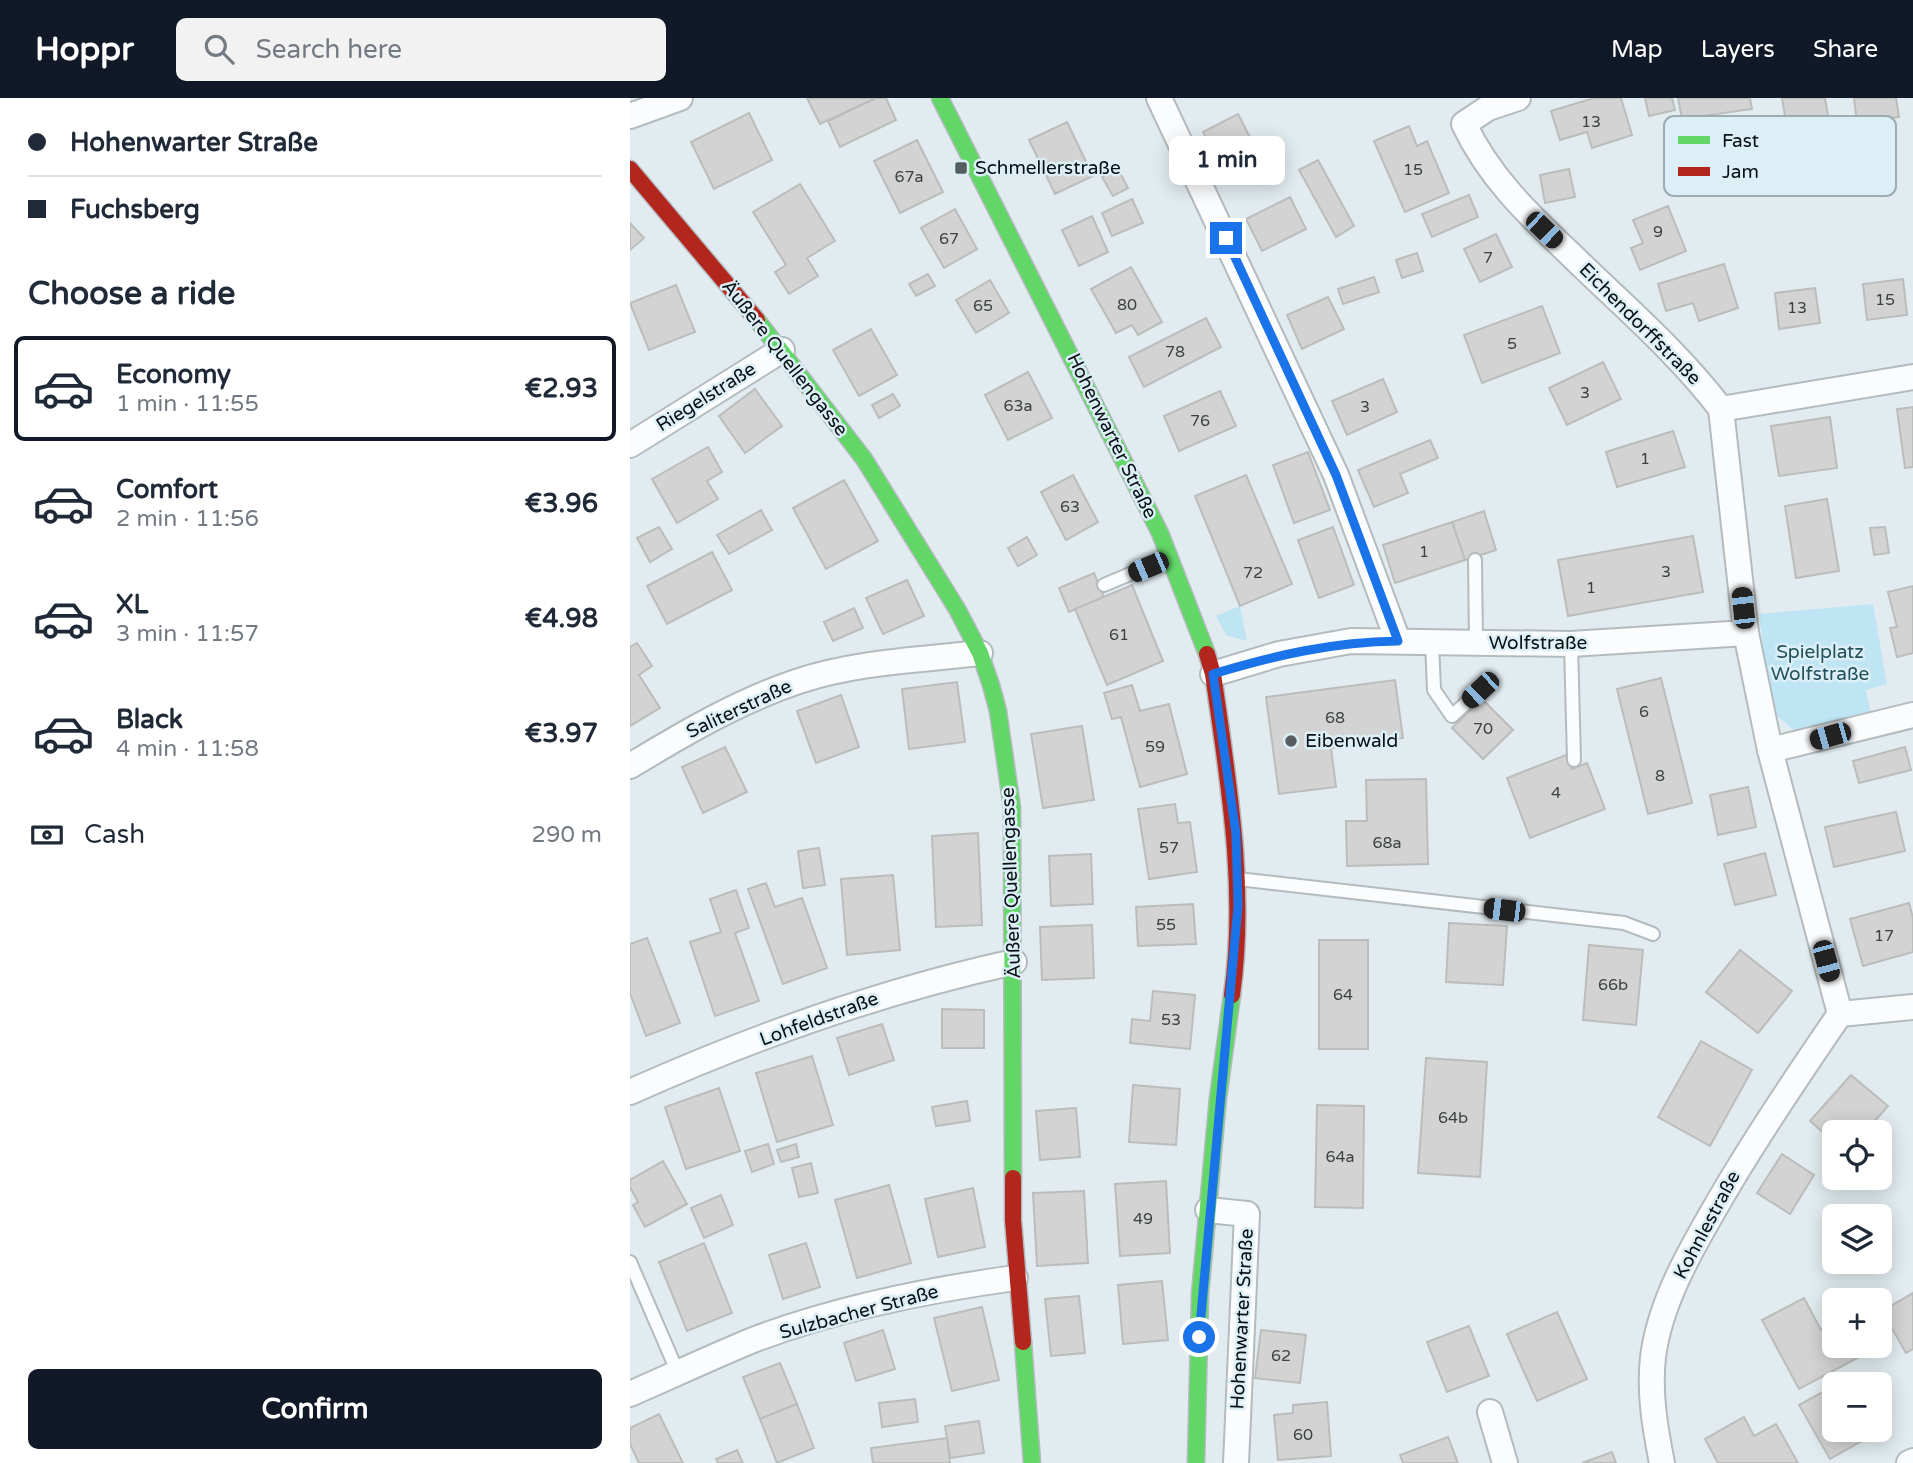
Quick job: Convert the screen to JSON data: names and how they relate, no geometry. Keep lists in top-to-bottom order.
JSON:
{
  "streets": {
    "street": [
      "Eichendorffstraße",
      "Äußere Quellengasse",
      "Riegelstraße",
      "Hohenwarter Straße",
      "Wolfstraße",
      "Saliterstraße",
      "Lohfeldstraße",
      "Kohnlestraße",
      "Sulzbacher Straße"
    ]
  },
  "crossings": [
    ["Äußere Quellengasse", "Riegelstraße"],
    ["Äußere Quellengasse", "Saliterstraße"],
    ["Äußere Quellengasse", "Lohfeldstraße"],
    ["Äußere Quellengasse", "Sulzbacher Straße"],
    ["Hohenwarter Straße", "Wolfstraße"]
  ],
  "parks": ["Spielplatz Wolfstraße"],
  "places": {
    "transit": ["Schmellerstraße"],
    "other": ["Eibenwald"]
  },
  "house_numbers": [
    "13",
    "15",
    "67a",
    "9",
    "67",
    "7",
    "15",
    "80",
    "65",
    "13",
    "5",
    "78",
    "3",
    "63a",
    "3",
    "76",
    "1",
    "63",
    "1",
    "3",
    "72",
    "1",
    "61",
    "6",
    "68",
    "70",
    "59",
    "8",
    "4",
    "68a",
    "57",
    "55",
    "17",
    "66b",
    "64",
    "53",
    "64b",
    "64a",
    "49",
    "62",
    "60"
  ],
  "legend": ["Fast", "Jam"],
  "page": {
    "header": "Hoppr",
    "search": "Search here",
    "nav": ["Map", "Layers", "Share"],
    "banner": ["Hohenwarter Straße", "Fuchsberg"],
    "bubble": "1 min",
    "heading": "Choose a ride",
    "list": [
      {
        "name": "Economy",
        "note": "1 min · 11:55",
        "value": "€2.93"
      },
      {
        "name": "Comfort",
        "note": "2 min · 11:56",
        "value": "€3.96"
      },
      {
        "name": "XL",
        "note": "3 min · 11:57",
        "value": "€4.98"
      },
      {
        "name": "Black",
        "note": "4 min · 11:58",
        "value": "€3.97"
      }
    ],
    "pay": ["Cash", "290 m"],
    "map_buttons": ["+", "−"],
    "buttons": "Confirm"
  }
}
